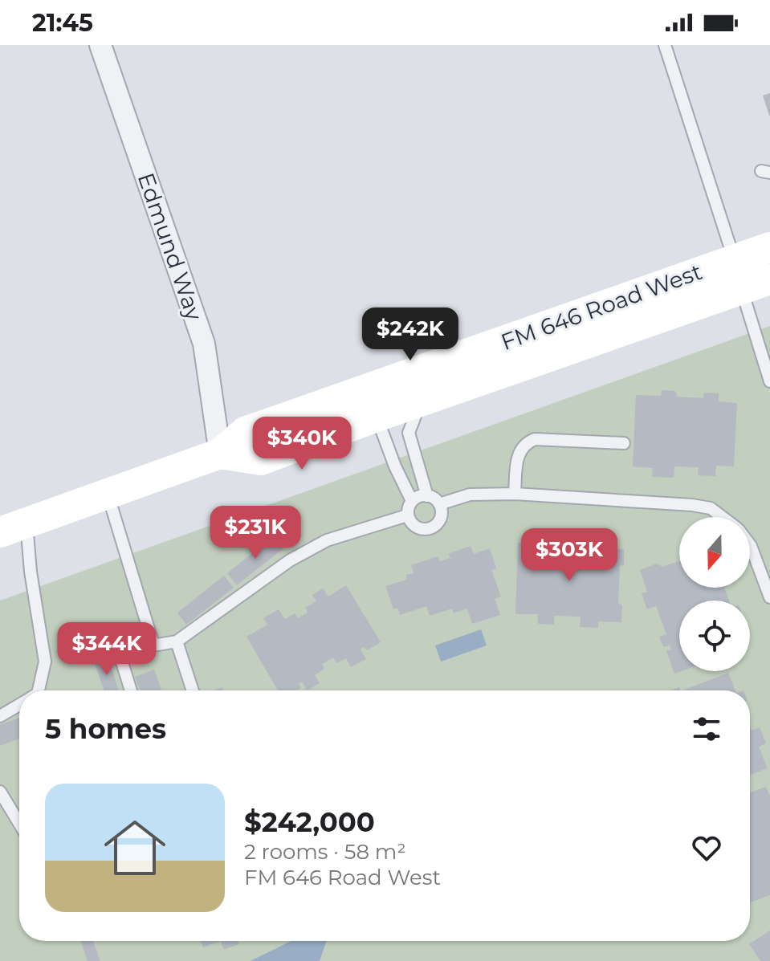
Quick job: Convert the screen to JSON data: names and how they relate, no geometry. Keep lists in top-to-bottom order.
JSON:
{
  "streets": {
    "main road": ["FM 646 Road West"],
    "street": ["Edmund Way"]
  },
  "crossings": [
    ["Edmund Way", "FM 646 Road West"]
  ],
  "north": "bottom",
  "page": {
    "status": "21:45",
    "price": [
      "$242K",
      "$340K",
      "$231K",
      "$303K",
      "$344K"
    ],
    "heading": "5 homes",
    "list": [
      {
        "name": "$242,000",
        "note": "2 rooms · 58 m² · FM 646 Road West"
      }
    ]
  }
}
